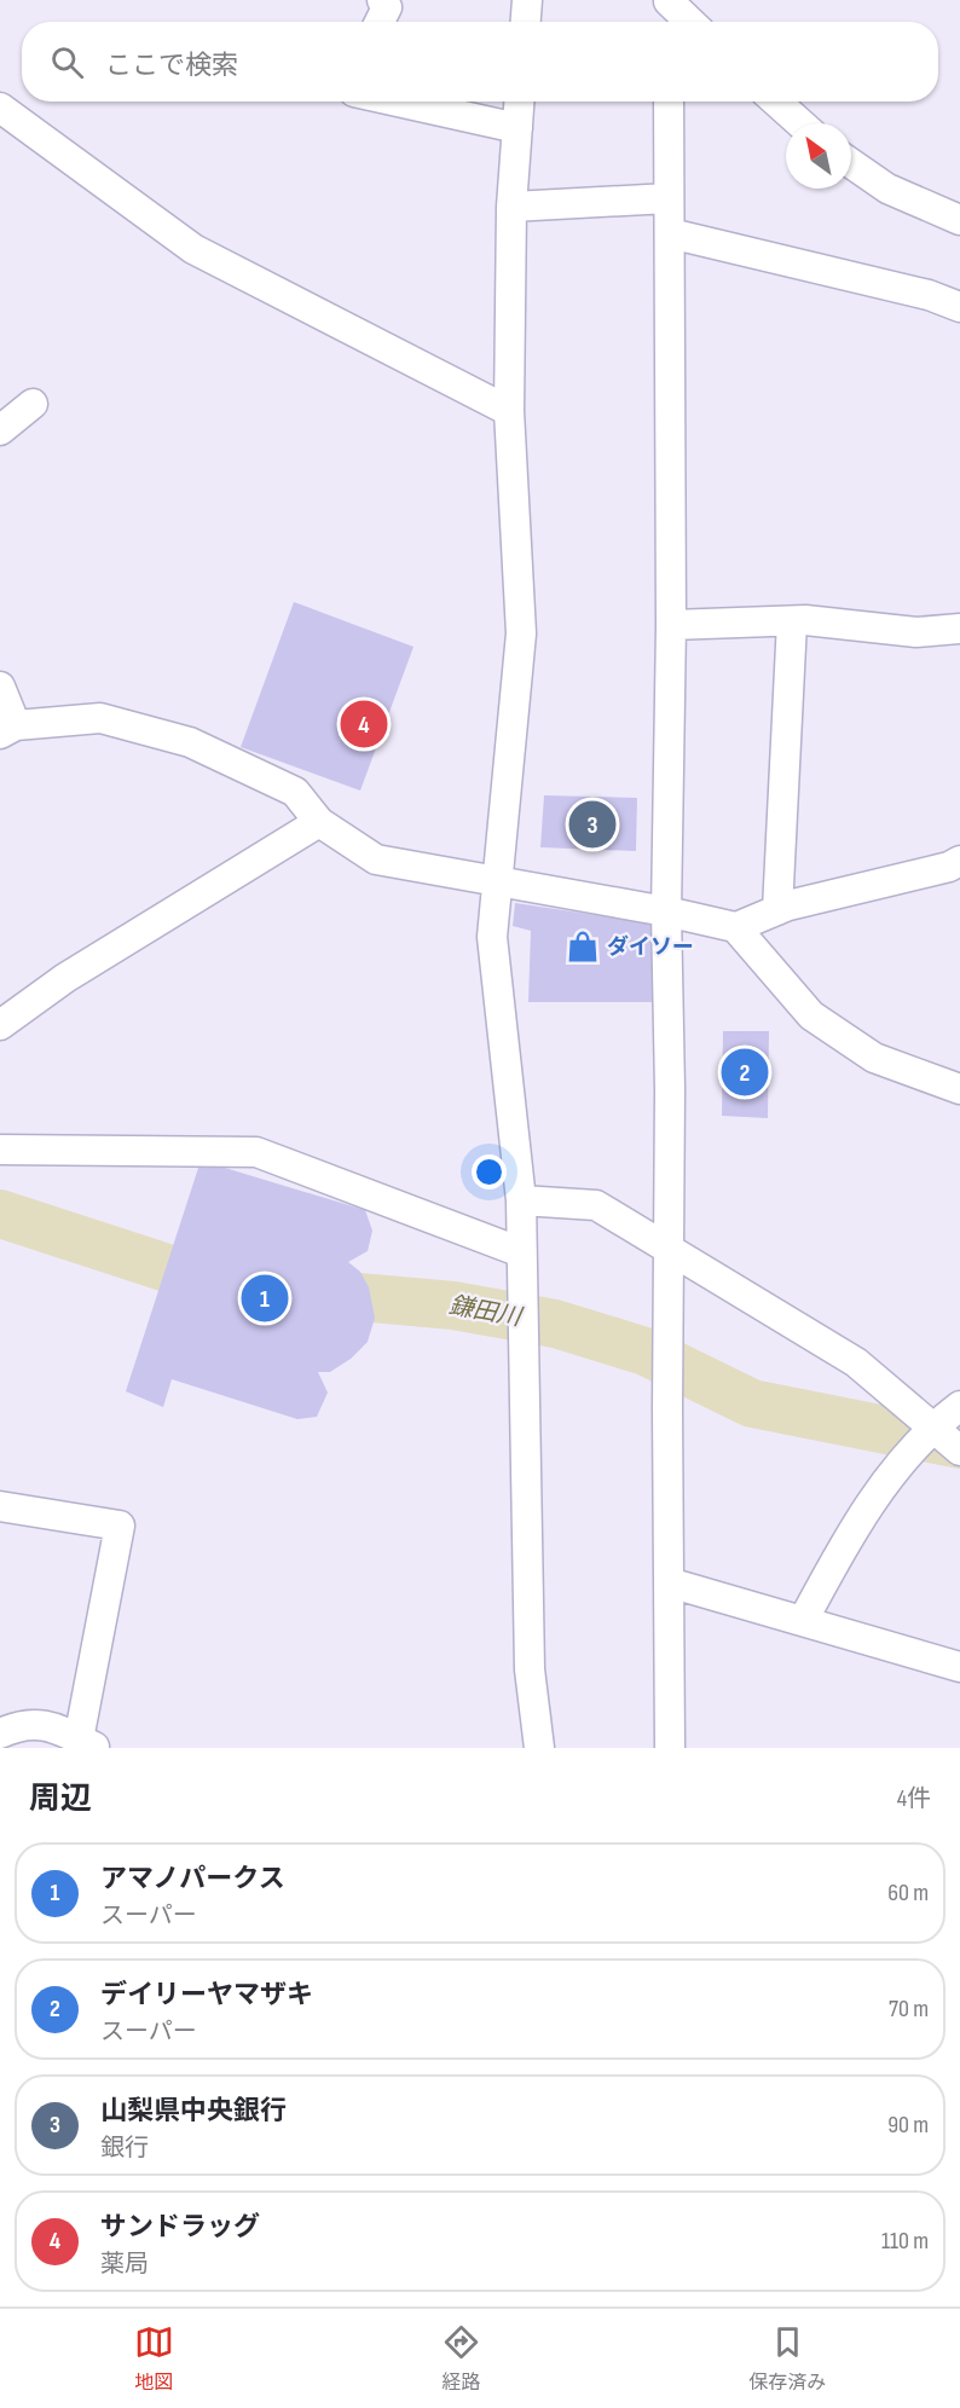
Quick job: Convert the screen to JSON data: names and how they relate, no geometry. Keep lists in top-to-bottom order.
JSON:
{
  "water": ["鎌田川"],
  "places": {
    "shop": ["ダイソー"]
  },
  "north": "top left",
  "page": {
    "search": "ここで検索",
    "pins": [
      "4",
      "3",
      "2",
      "1"
    ],
    "heading": ["周辺", "4件"],
    "list": [
      {
        "mark": "1",
        "name": "アマノパークス",
        "note": "スーパー",
        "value": "60 m"
      },
      {
        "mark": "2",
        "name": "デイリーヤマザキ",
        "note": "スーパー",
        "value": "70 m"
      },
      {
        "mark": "3",
        "name": "山梨県中央銀行",
        "note": "銀行",
        "value": "90 m"
      },
      {
        "mark": "4",
        "name": "サンドラッグ",
        "note": "薬局",
        "value": "110 m"
      }
    ],
    "nav": ["地図", "経路", "保存済み"]
  }
}
